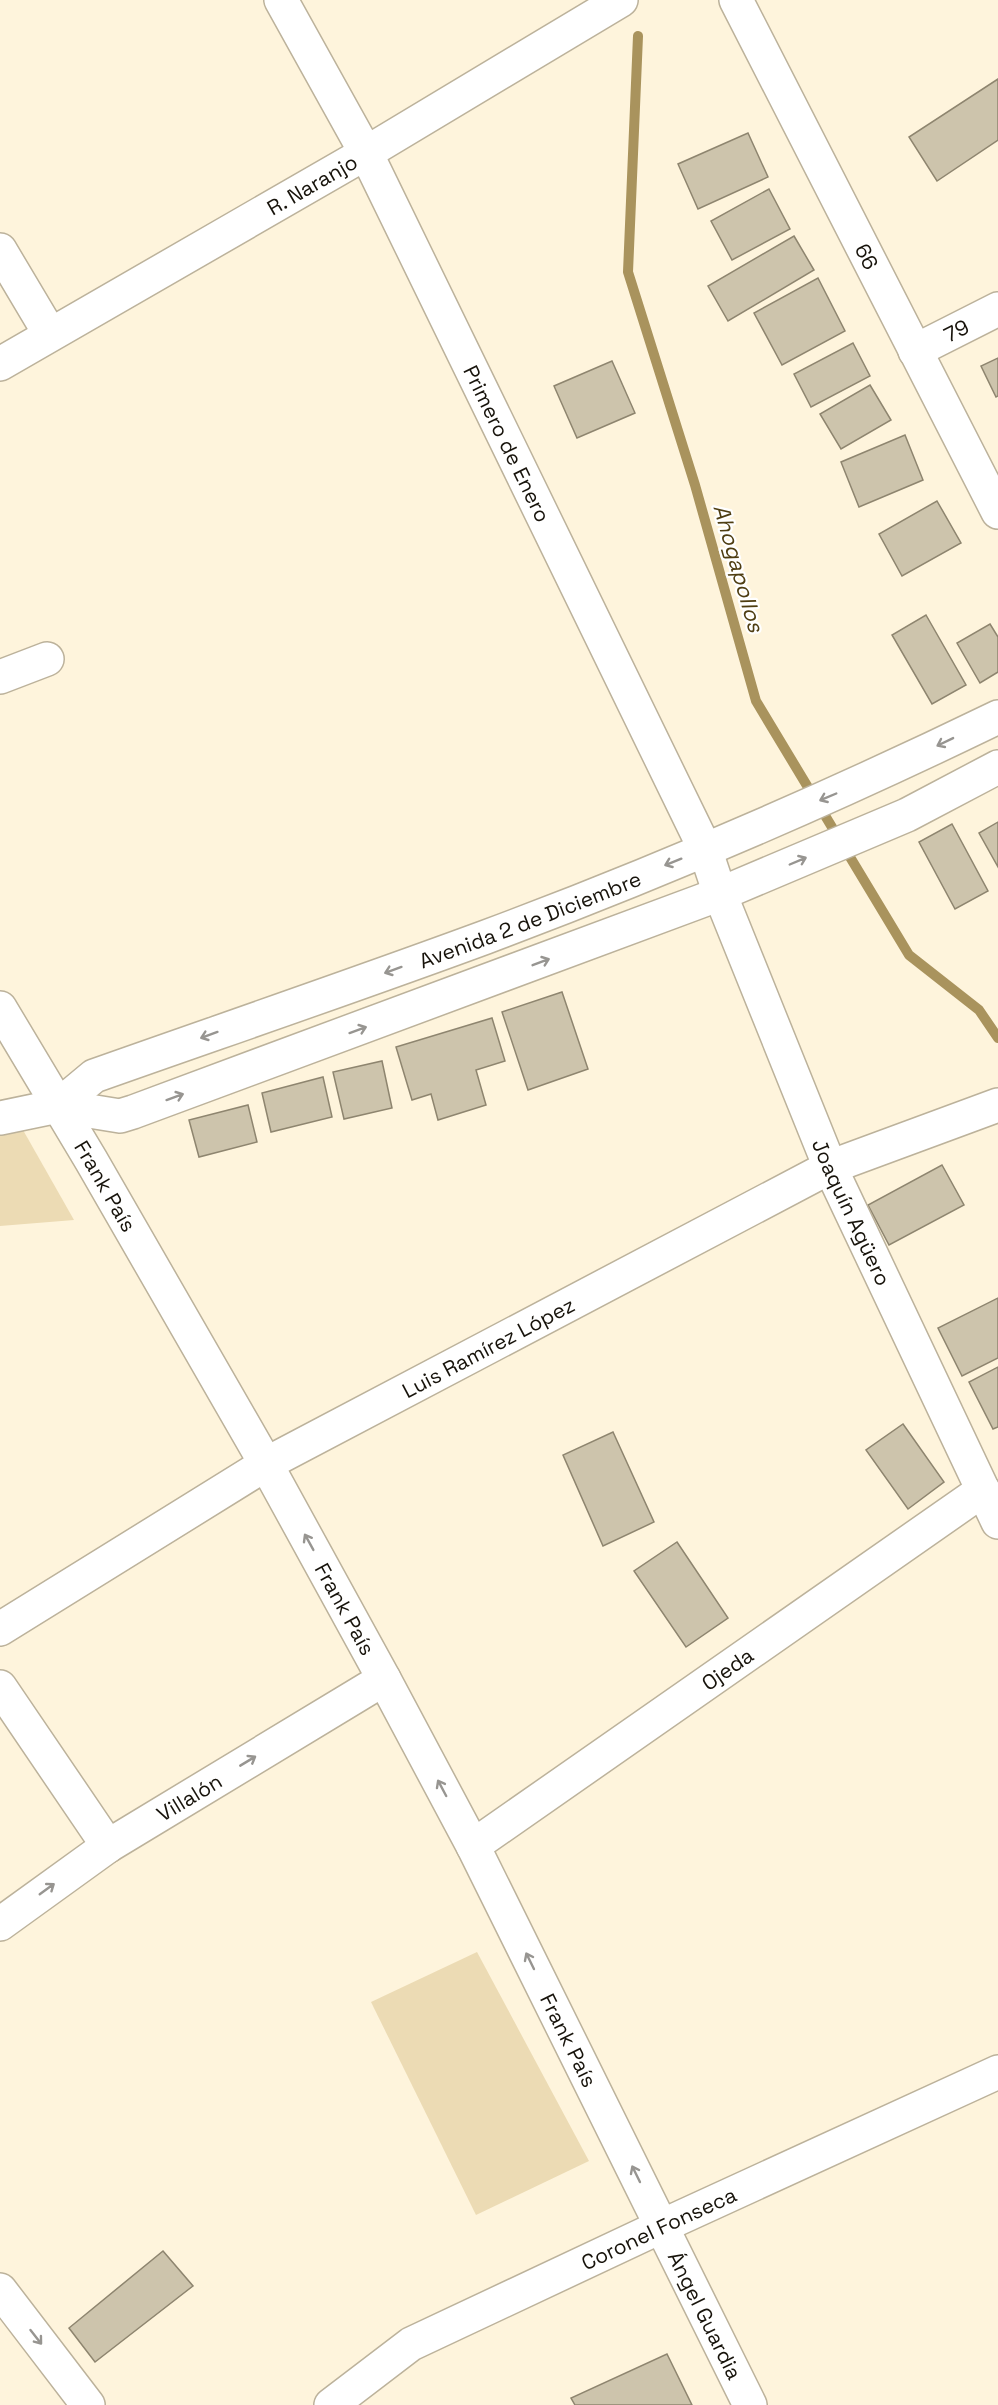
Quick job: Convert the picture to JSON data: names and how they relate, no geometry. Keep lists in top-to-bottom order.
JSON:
{
  "streets": {
    "street": [
      "R. Naranjo",
      "66",
      "79",
      "Primero de Enero",
      "Avenida 2 de Diciembre",
      "Frank País",
      "Joaquín Agüero",
      "Luis Ramírez López",
      "Ojeda",
      "Villalón",
      "Coronel Fonseca",
      "Ángel Guardia"
    ]
  },
  "crossings": [
    ["R. Naranjo", "Primero de Enero"],
    ["66", "79"],
    ["Primero de Enero", "Avenida 2 de Diciembre"],
    ["Primero de Enero", "Joaquín Agüero"],
    ["Avenida 2 de Diciembre", "Frank País"],
    ["Avenida 2 de Diciembre", "Joaquín Agüero"],
    ["Frank País", "Luis Ramírez López"],
    ["Frank País", "Ojeda"],
    ["Frank País", "Villalón"],
    ["Frank País", "Coronel Fonseca"],
    ["Frank País", "Ángel Guardia"],
    ["Joaquín Agüero", "Luis Ramírez López"],
    ["Joaquín Agüero", "Ojeda"],
    ["Coronel Fonseca", "Ángel Guardia"]
  ],
  "one_way": ["Frank País", "Villalón"],
  "water": ["Ahogapollos"]
}
